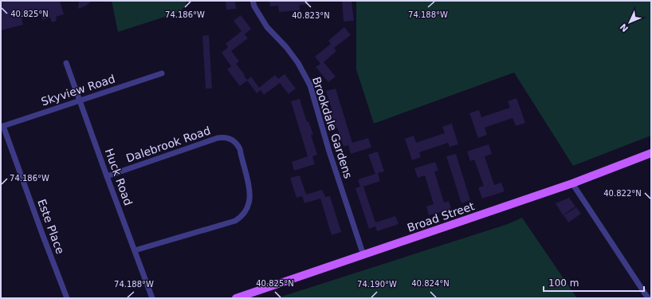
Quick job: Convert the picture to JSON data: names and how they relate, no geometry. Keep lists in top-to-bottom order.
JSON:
{
  "streets": {
    "main road": ["Broad Street"],
    "street": [
      "Skyview Road",
      "Brookdale Gardens",
      "Dalebrook Road",
      "Huck Road",
      "Este Place"
    ]
  },
  "crossings": [
    ["Skyview Road", "Huck Road"],
    ["Skyview Road", "Este Place"],
    ["Brookdale Gardens", "Broad Street"],
    ["Dalebrook Road", "Huck Road"]
  ],
  "scale_bar": "100 m",
  "north": "bottom left",
  "coordinates": [
    "40.825°N",
    "74.186°W",
    "74.188°W",
    "40.823°N",
    "40.822°N",
    "40.824°N",
    "74.190°W"
  ]
}
